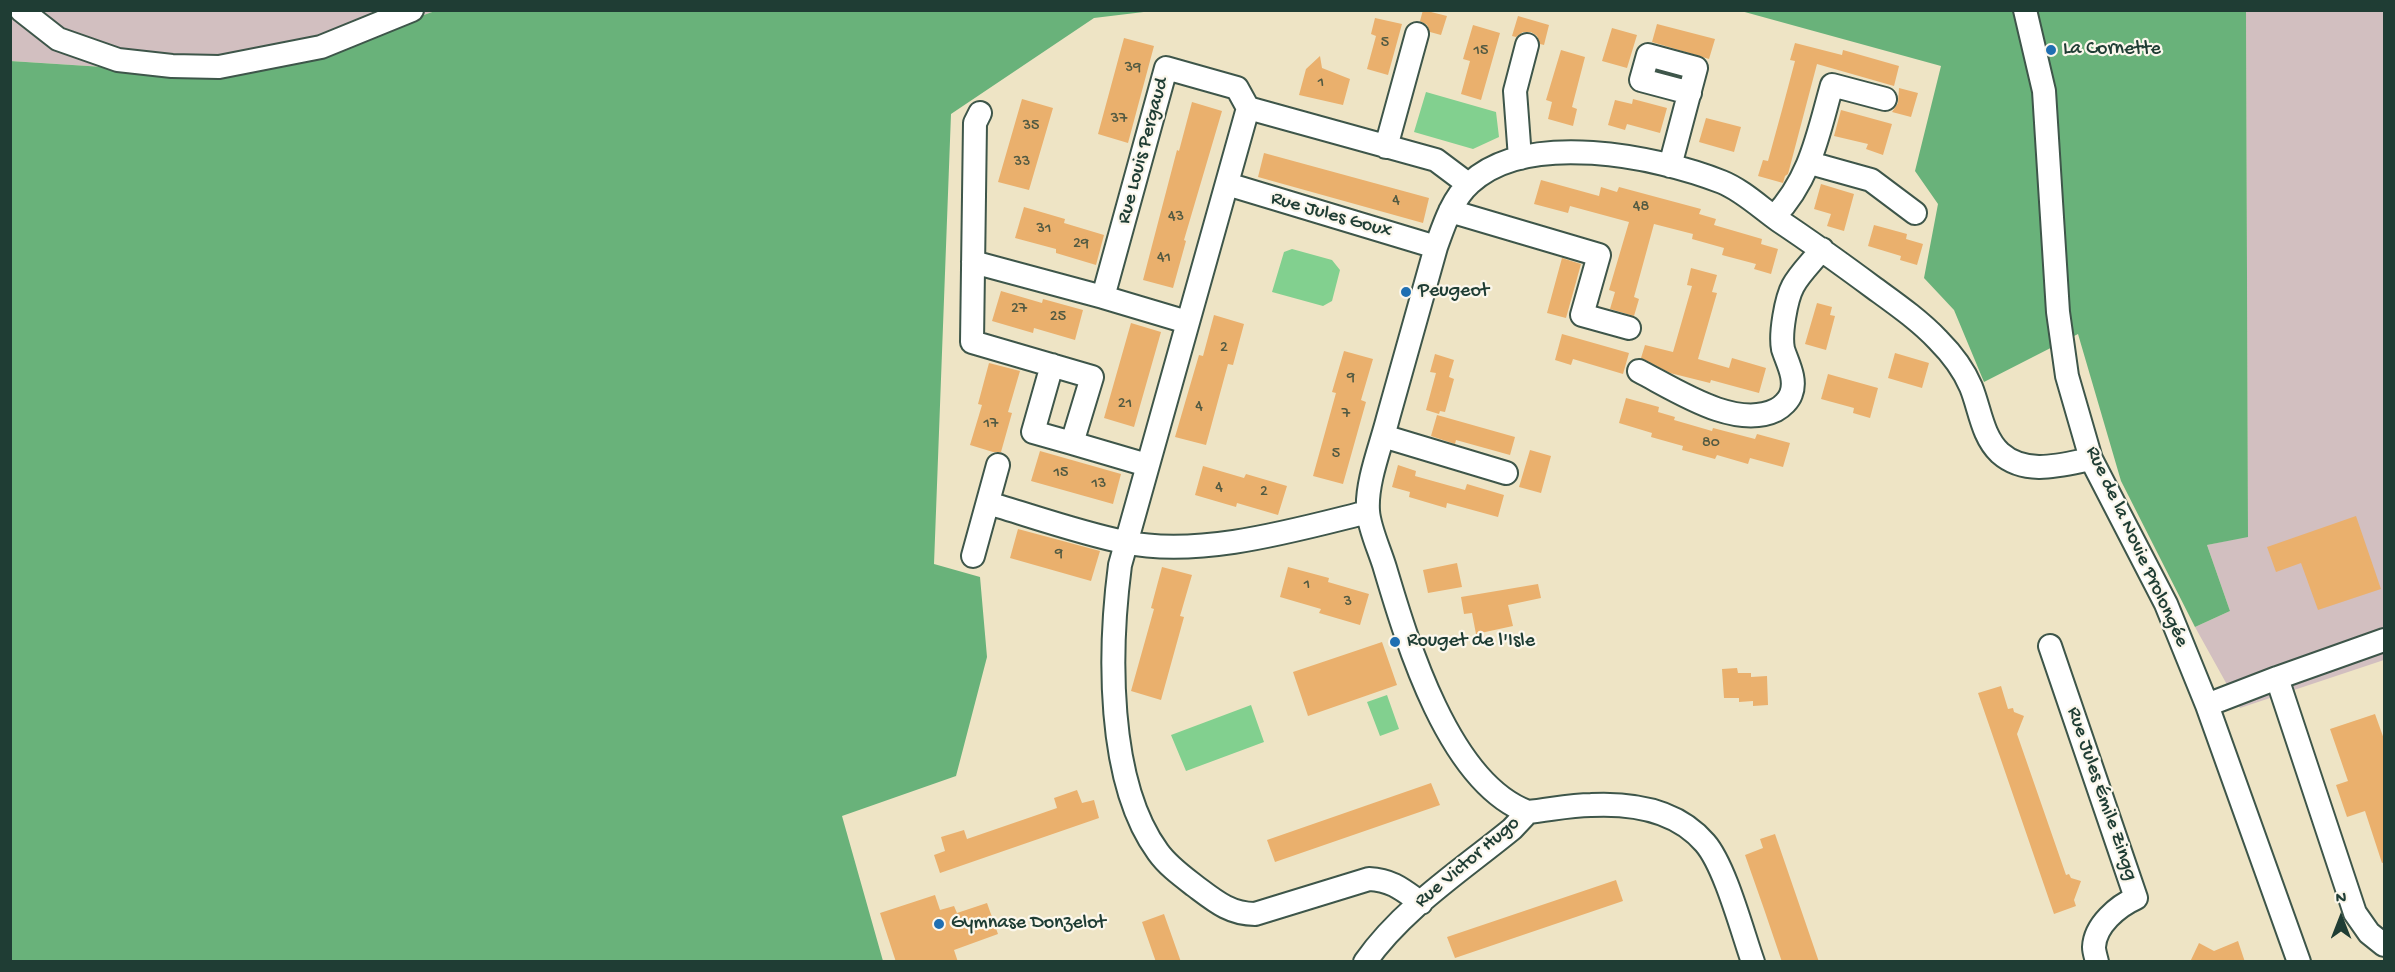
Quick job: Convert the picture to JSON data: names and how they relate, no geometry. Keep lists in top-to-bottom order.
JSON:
{
  "streets": {
    "street": [
      "Rue Louis Pergaud",
      "Rue Jules Goux",
      "Rue de la Novie Prolongée",
      "Rue Jules Émile Zingg",
      "Rue Victor Hugo"
    ]
  },
  "places": [
    "La Cornette",
    "Peugeot",
    "Rouget de l'Isle",
    "Gymnase Donzelot"
  ],
  "house_numbers": [
    "5",
    "15",
    "39",
    "1",
    "37",
    "35",
    "33",
    "4",
    "48",
    "43",
    "31",
    "29",
    "41",
    "27",
    "25",
    "2",
    "9",
    "21",
    "4",
    "7",
    "17",
    "80",
    "5",
    "15",
    "13",
    "4",
    "2",
    "9",
    "1",
    "3"
  ],
  "north": "top"
}
